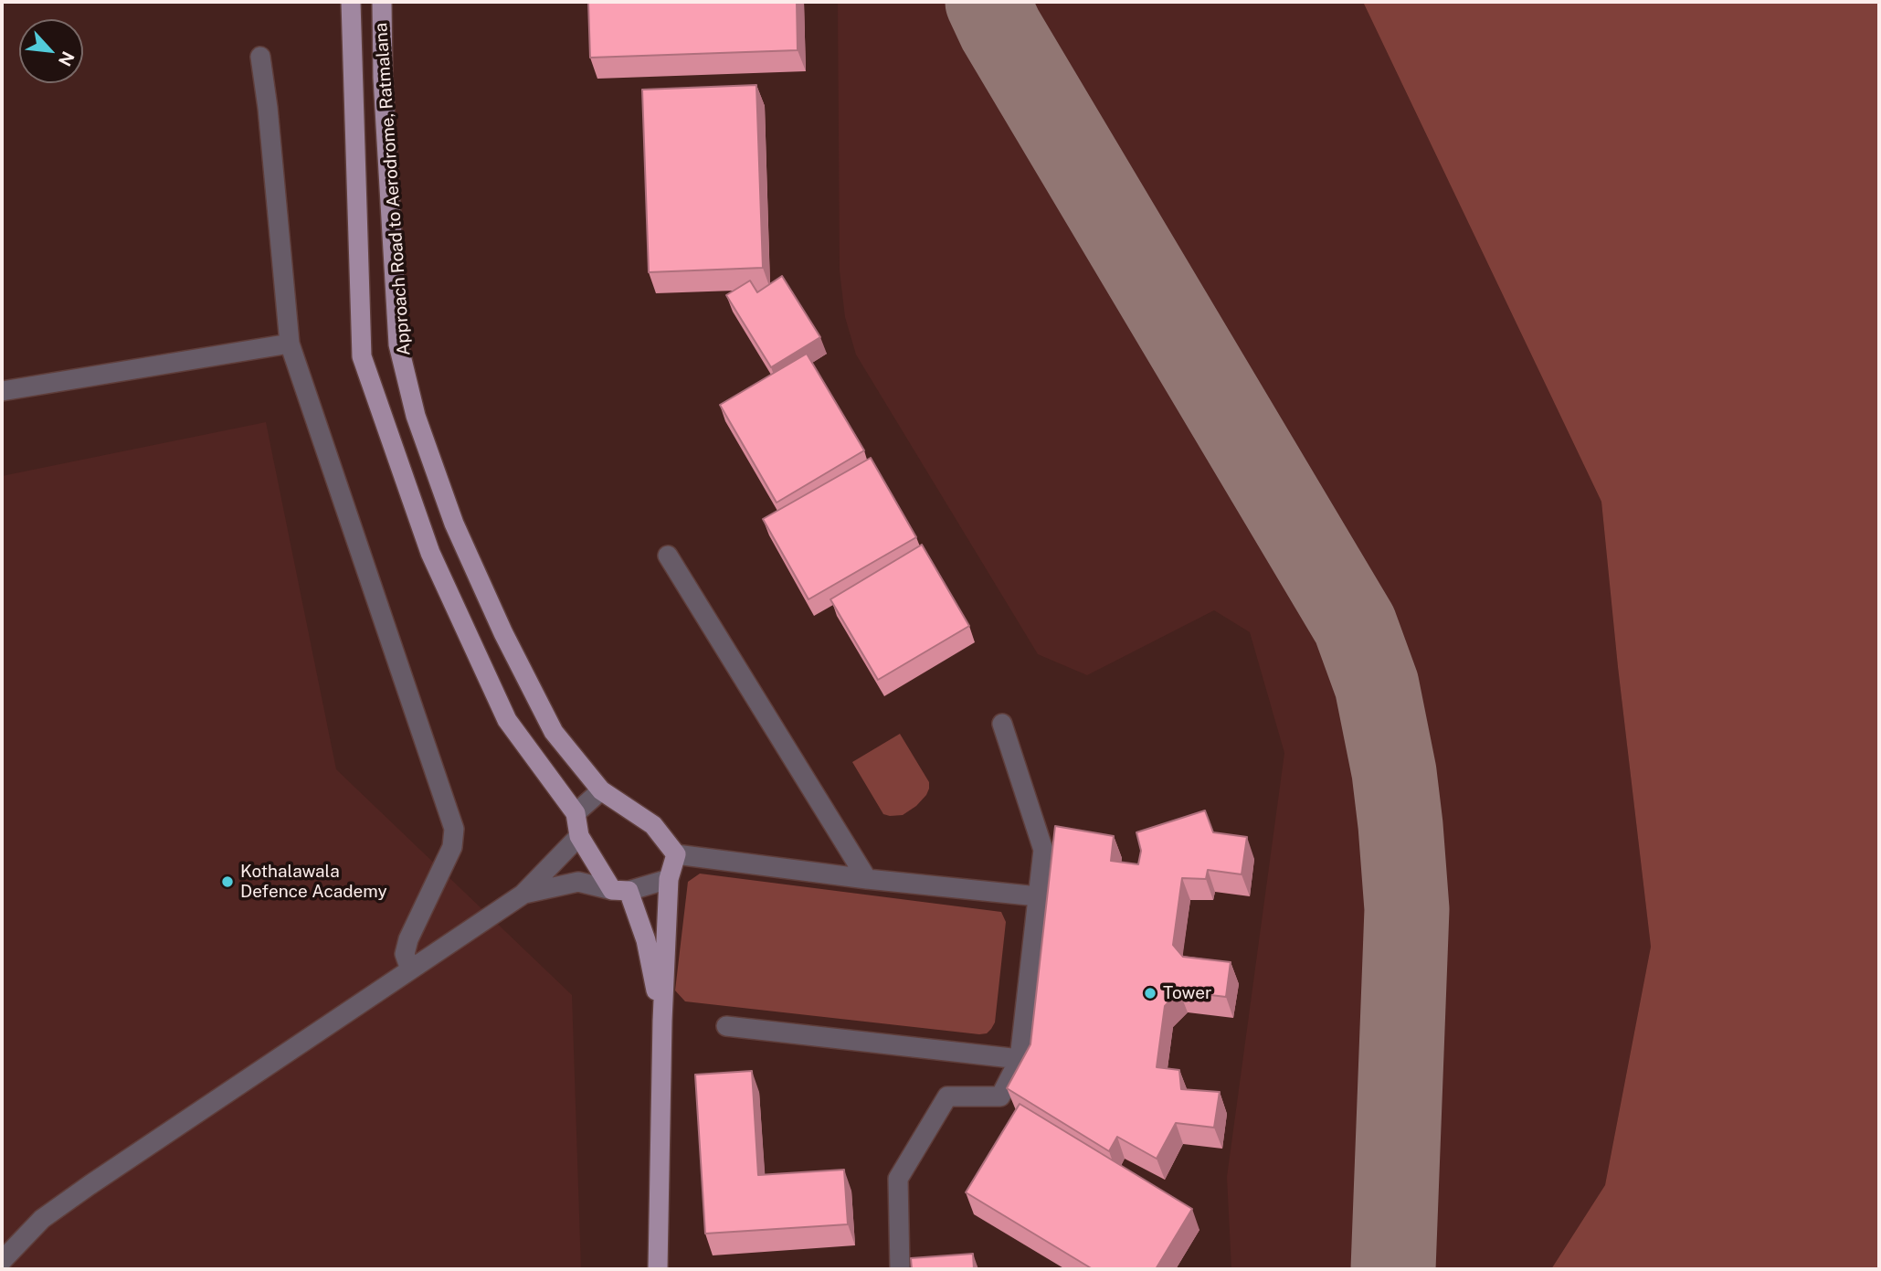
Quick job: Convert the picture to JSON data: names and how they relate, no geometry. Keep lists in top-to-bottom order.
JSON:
{
  "streets": {
    "main road": ["Approach Road to Aerodrome, Ratmalana"]
  },
  "places": ["Kothalawala Defence Academy", "Tower"],
  "north": "bottom right"
}
